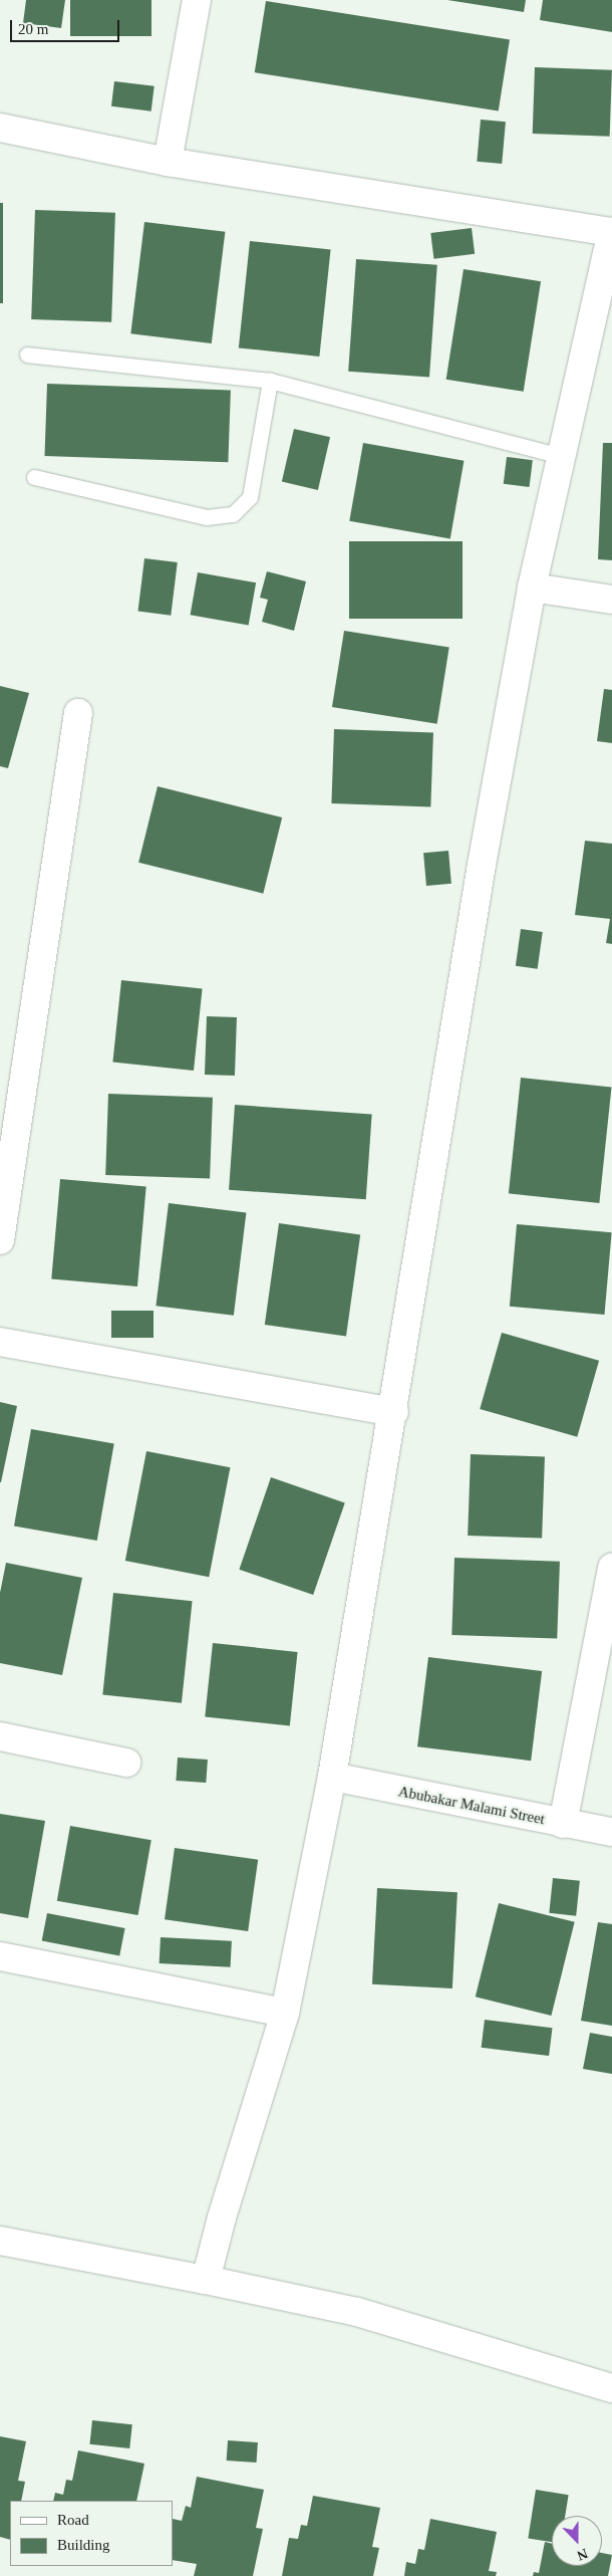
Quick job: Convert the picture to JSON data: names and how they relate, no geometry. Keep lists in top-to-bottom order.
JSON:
{
  "streets": {
    "street": ["Abubakar Malami Street"]
  },
  "legend": ["Road", "Building"],
  "scale_bar": "20 m",
  "north": "bottom"
}
